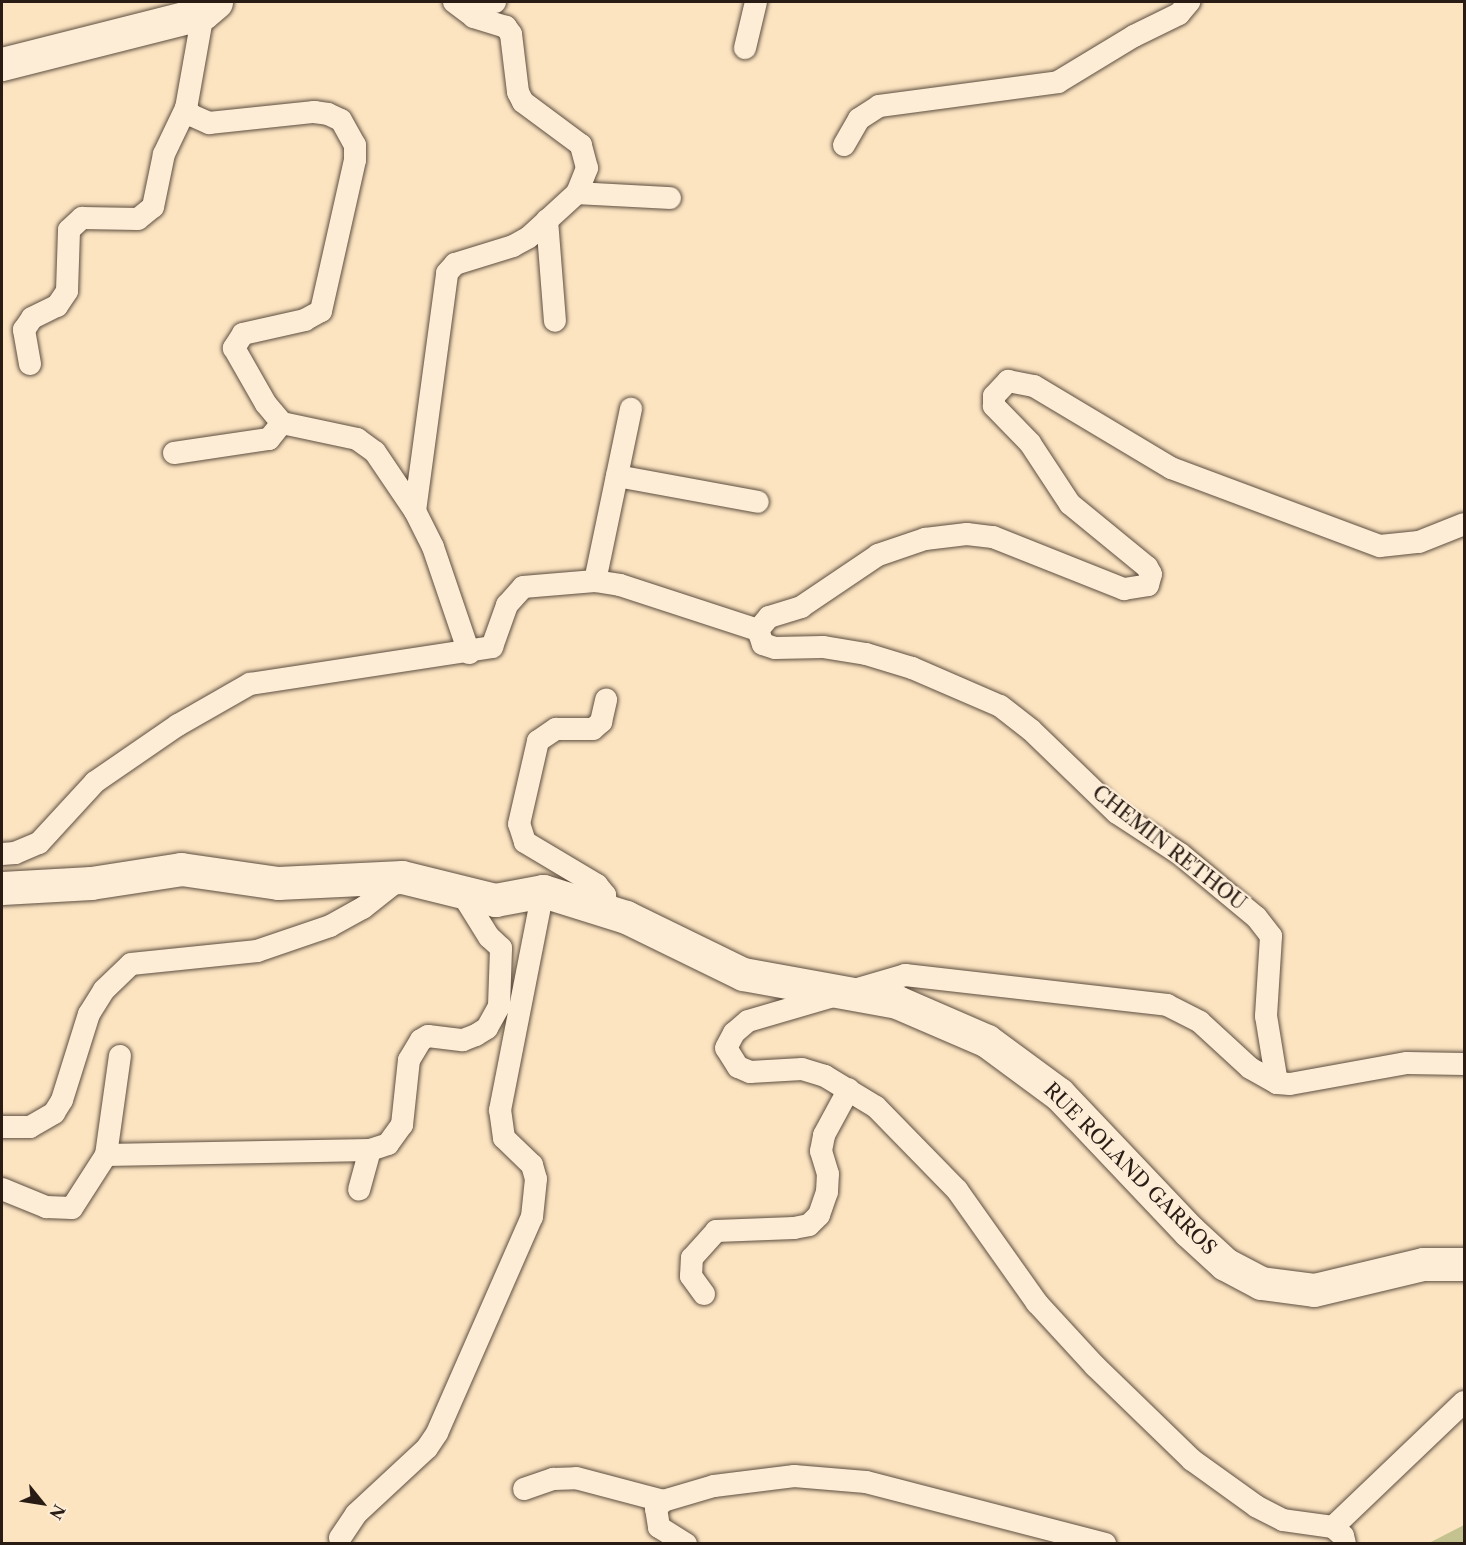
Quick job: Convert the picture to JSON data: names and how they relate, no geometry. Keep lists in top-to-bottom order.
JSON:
{
  "streets": {
    "main road": ["RUE ROLAND GARROS"],
    "street": ["CHEMIN RETHOU"]
  },
  "north": "bottom right"
}
